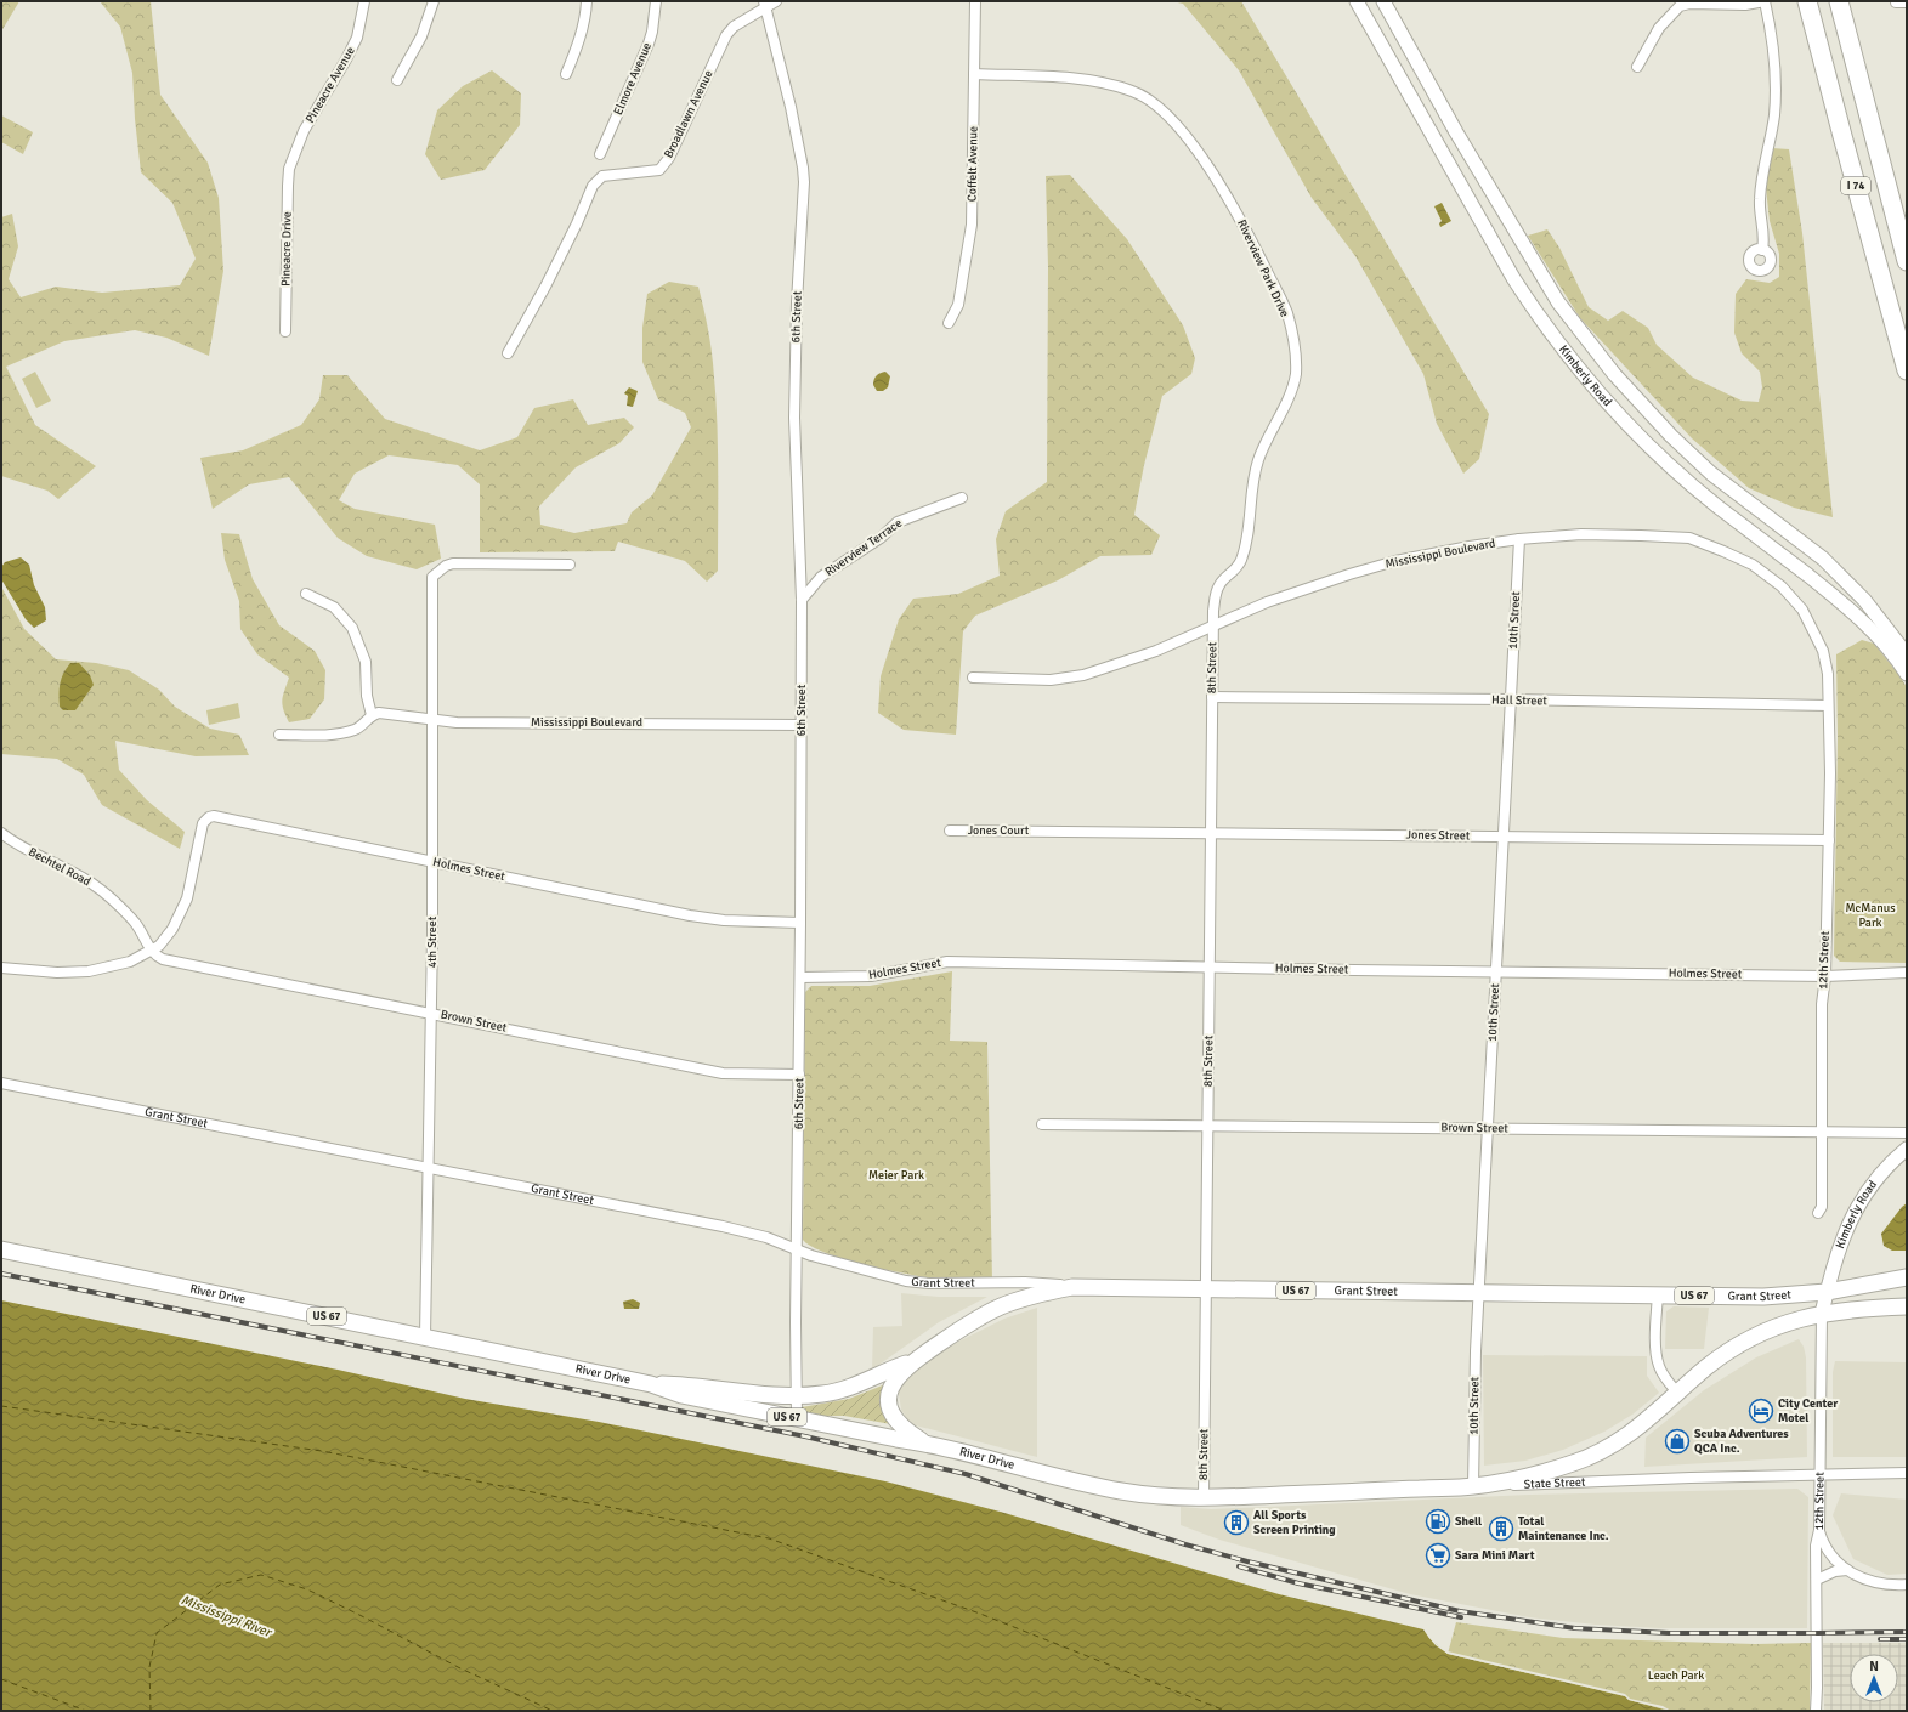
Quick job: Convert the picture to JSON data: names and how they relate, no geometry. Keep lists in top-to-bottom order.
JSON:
{
  "streets": {
    "highway": ["I 74"],
    "main road": [
      "Kimberly Road",
      "12th Street",
      "Grant Street",
      "US 67",
      "River Drive",
      "State Street"
    ],
    "street": [
      "Elmore Avenue",
      "Pineacre Avenue",
      "Broadlawn Avenue",
      "Coffelt Avenue",
      "Pineacre Drive",
      "Riverview Park Drive",
      "6th Street",
      "Riverview Terrace",
      "Mississippi Boulevard",
      "10th Street",
      "8th Street",
      "Hall Street",
      "Jones Court",
      "Jones Street",
      "Bechtel Road",
      "Holmes Street",
      "4th Street",
      "Brown Street"
    ]
  },
  "crossings": [
    ["Pineacre Avenue", "Pineacre Drive"],
    ["Broadlawn Avenue", "6th Street"],
    ["Coffelt Avenue", "Riverview Park Drive"],
    ["Riverview Park Drive", "Mississippi Boulevard"],
    ["Riverview Park Drive", "8th Street"],
    ["6th Street", "Riverview Terrace"],
    ["6th Street", "Mississippi Boulevard"],
    ["6th Street", "Holmes Street"],
    ["6th Street", "Brown Street"],
    ["6th Street", "Grant Street"],
    ["6th Street", "US 67"],
    ["6th Street", "River Drive"],
    ["Kimberly Road", "12th Street"],
    ["Kimberly Road", "Grant Street"],
    ["Mississippi Boulevard", "10th Street"],
    ["Mississippi Boulevard", "8th Street"],
    ["Mississippi Boulevard", "Hall Street"],
    ["Mississippi Boulevard", "4th Street"],
    ["Mississippi Boulevard", "12th Street"],
    ["10th Street", "Hall Street"],
    ["10th Street", "Jones Street"],
    ["10th Street", "Holmes Street"],
    ["10th Street", "Brown Street"],
    ["10th Street", "Grant Street"],
    ["10th Street", "US 67"],
    ["10th Street", "State Street"],
    ["8th Street", "Hall Street"],
    ["8th Street", "Jones Street"],
    ["8th Street", "Holmes Street"],
    ["8th Street", "Brown Street"],
    ["8th Street", "Grant Street"],
    ["8th Street", "River Drive"],
    ["8th Street", "State Street"],
    ["Hall Street", "12th Street"],
    ["Jones Court", "Jones Street"],
    ["Jones Street", "12th Street"],
    ["Bechtel Road", "Holmes Street"],
    ["Bechtel Road", "Brown Street"],
    ["Holmes Street", "4th Street"],
    ["Holmes Street", "12th Street"],
    ["Holmes Street", "Brown Street"],
    ["4th Street", "Brown Street"],
    ["4th Street", "Grant Street"],
    ["4th Street", "River Drive"],
    ["12th Street", "Brown Street"],
    ["12th Street", "Grant Street"],
    ["12th Street", "US 67"],
    ["12th Street", "State Street"],
    ["Grant Street", "US 67"],
    ["US 67", "River Drive"],
    ["US 67", "State Street"],
    ["River Drive", "State Street"]
  ],
  "water": ["Mississippi River"],
  "parks": ["McManus Park", "Meier Park", "Leach Park"],
  "places": {
    "hotel": ["City Center Motel"],
    "shop": ["Scuba Adventures QCA Inc."],
    "fuel station": ["Shell"],
    "building": ["All Sports Screen Printing", "Total Maintenance Inc."],
    "supermarket": ["Sara Mini Mart"]
  },
  "north": "top"
}
